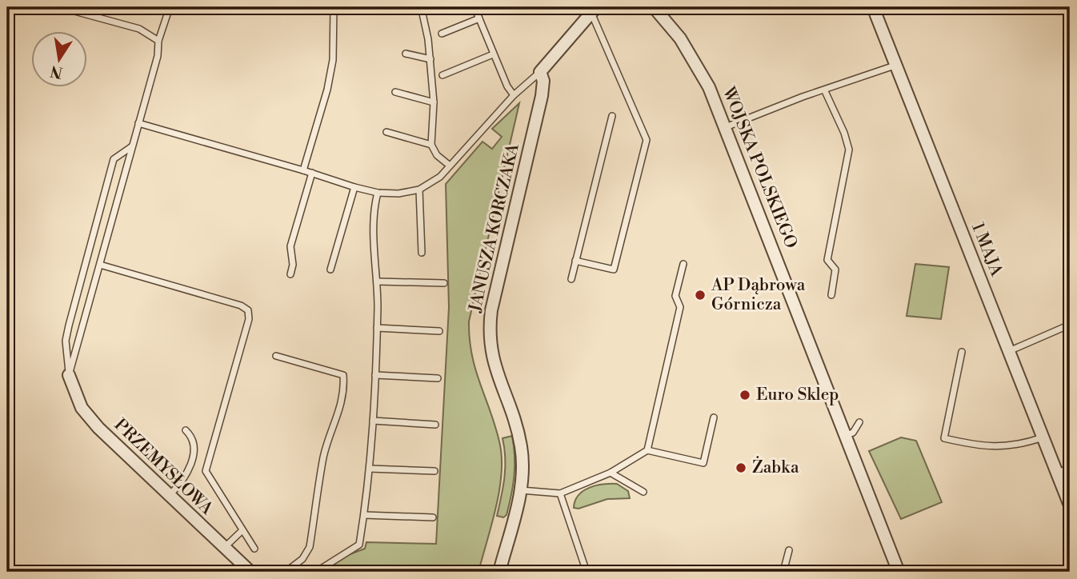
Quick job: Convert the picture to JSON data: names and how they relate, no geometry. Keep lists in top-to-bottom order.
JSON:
{
  "streets": {
    "street": [
      "WOJSKA POLSKIEGO",
      "JANUSZA KORCZAKA",
      "1 MAJA",
      "PRZEMYSŁOWA"
    ]
  },
  "places": ["AP Dąbrowa Górnicza", "Euro Sklep", "Żabka"],
  "north": "bottom"
}
